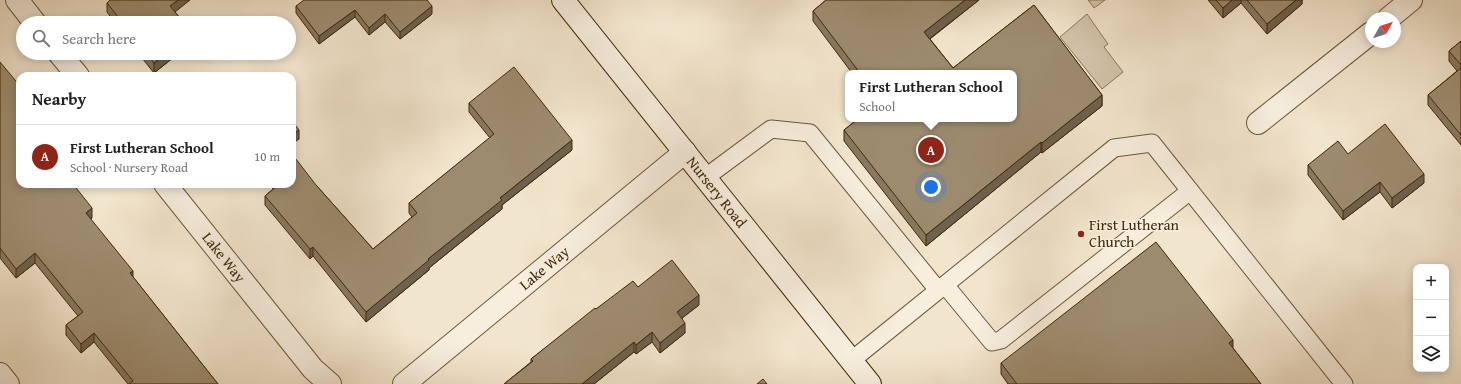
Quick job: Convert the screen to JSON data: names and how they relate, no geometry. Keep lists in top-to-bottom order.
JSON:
{
  "streets": {
    "street": ["Nursery Road", "Lake Way"]
  },
  "crossings": [
    ["Nursery Road", "Lake Way"]
  ],
  "places": ["First Lutheran Church"],
  "north": "top right",
  "page": {
    "search": "Search here",
    "popup": ["First Lutheran School", "School"],
    "heading": "Nearby",
    "list": [
      {
        "mark": "A",
        "name": "First Lutheran School",
        "note": "School · Nursery Road",
        "value": "10 m"
      }
    ],
    "pins": "A",
    "map_buttons": ["+", "−"]
  }
}
